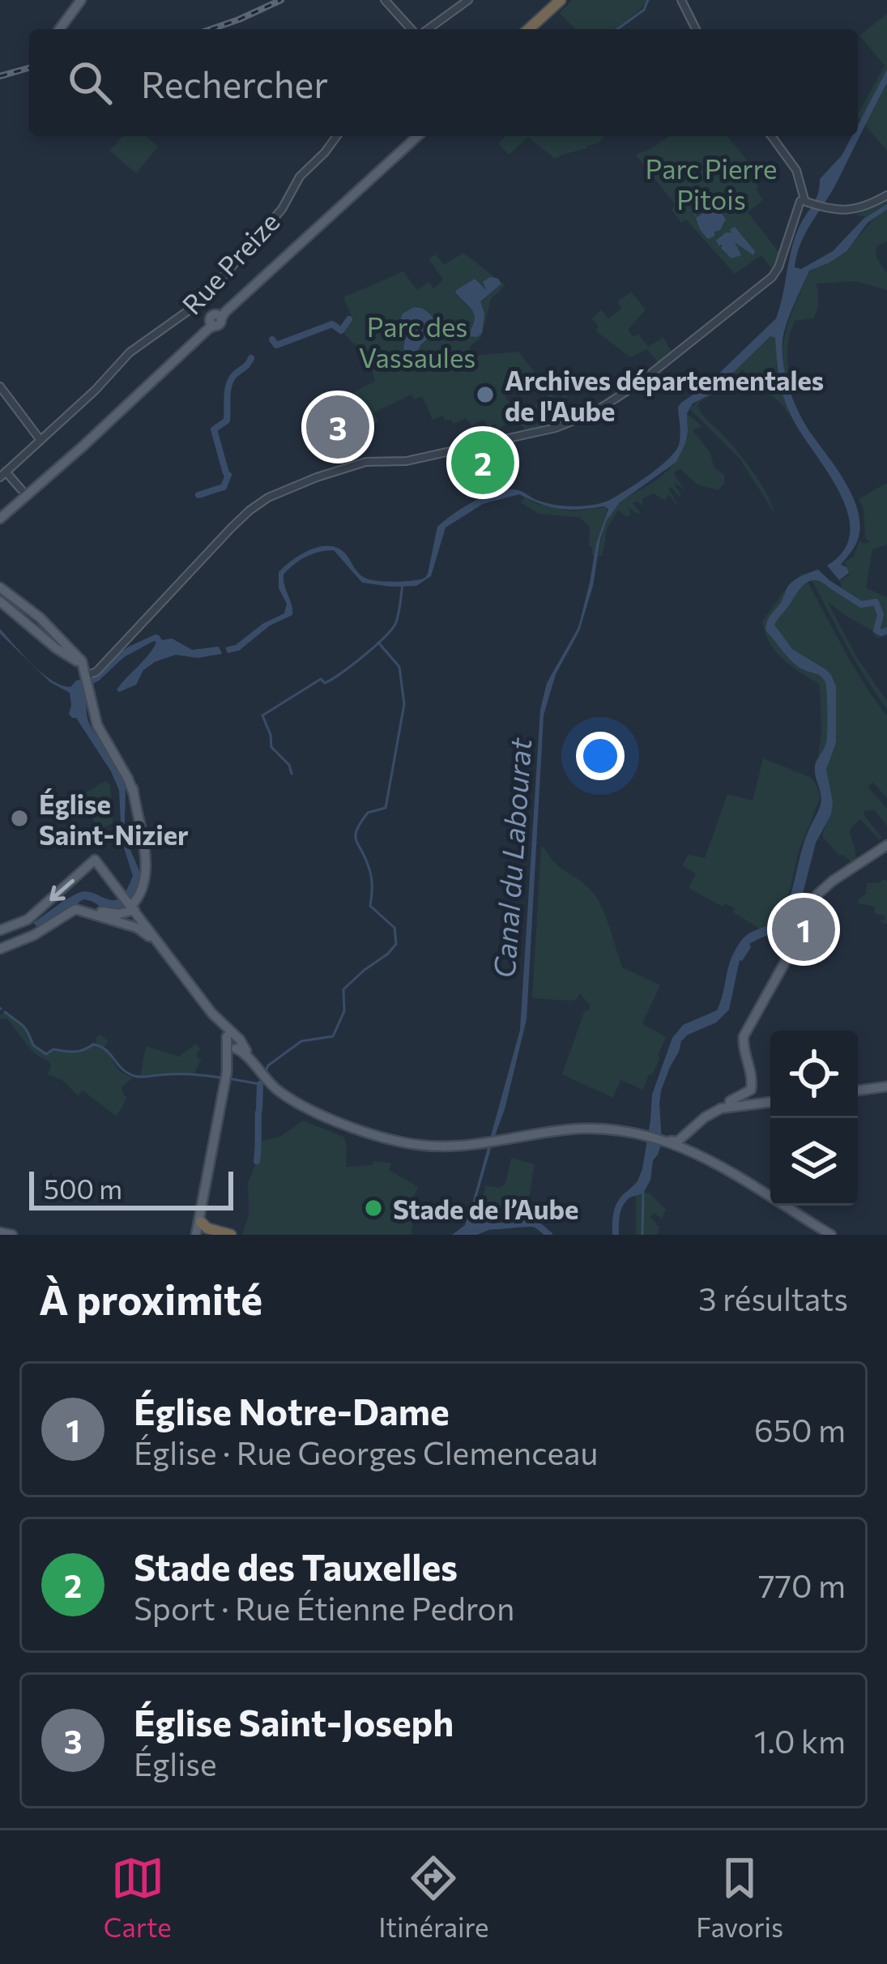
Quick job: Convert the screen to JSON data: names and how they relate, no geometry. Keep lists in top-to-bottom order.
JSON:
{
  "streets": {
    "street": ["Rue Preize"]
  },
  "water": ["Canal du Labourat"],
  "parks": ["Parc Pierre Pitois", "Parc des Vassaules"],
  "places": ["Archives départementales de l'Aube", "Église Saint-Nizier", "Stade de l’Aube"],
  "scale_bar": "500 m",
  "page": {
    "search": "Rechercher",
    "pins": ["3", "2", "1"],
    "scale": "500 m",
    "heading": ["À proximité", "3 résultats"],
    "list": [
      {
        "mark": "1",
        "name": "Église Notre-Dame",
        "note": "Église · Rue Georges Clemenceau",
        "value": "650 m"
      },
      {
        "mark": "2",
        "name": "Stade des Tauxelles",
        "note": "Sport · Rue Étienne Pedron",
        "value": "770 m"
      },
      {
        "mark": "3",
        "name": "Église Saint-Joseph",
        "note": "Église",
        "value": "1.0 km"
      }
    ],
    "nav": ["Carte", "Itinéraire", "Favoris"]
  }
}
